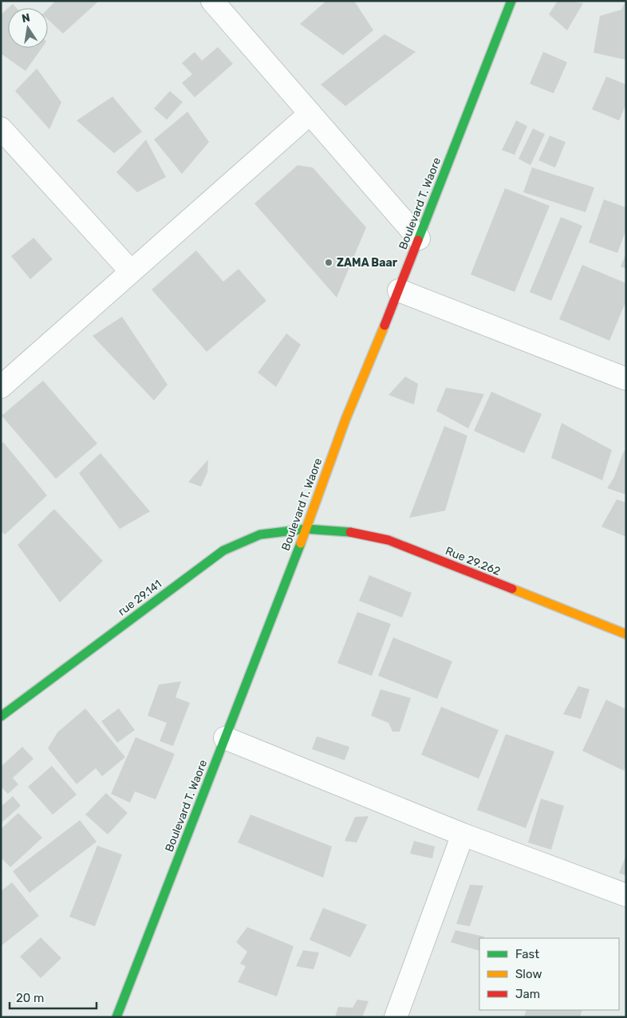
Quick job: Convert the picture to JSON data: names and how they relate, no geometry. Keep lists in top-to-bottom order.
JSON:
{
  "streets": {
    "street": ["Boulevard T. Waore", "Rue 29.262", "rue 29.141"]
  },
  "crossings": [
    ["Boulevard T. Waore", "Rue 29.262"],
    ["Boulevard T. Waore", "rue 29.141"],
    ["Rue 29.262", "rue 29.141"]
  ],
  "places": ["ZAMA Baar"],
  "legend": ["Fast", "Slow", "Jam"],
  "scale_bar": "20 m",
  "north": "top"
}
